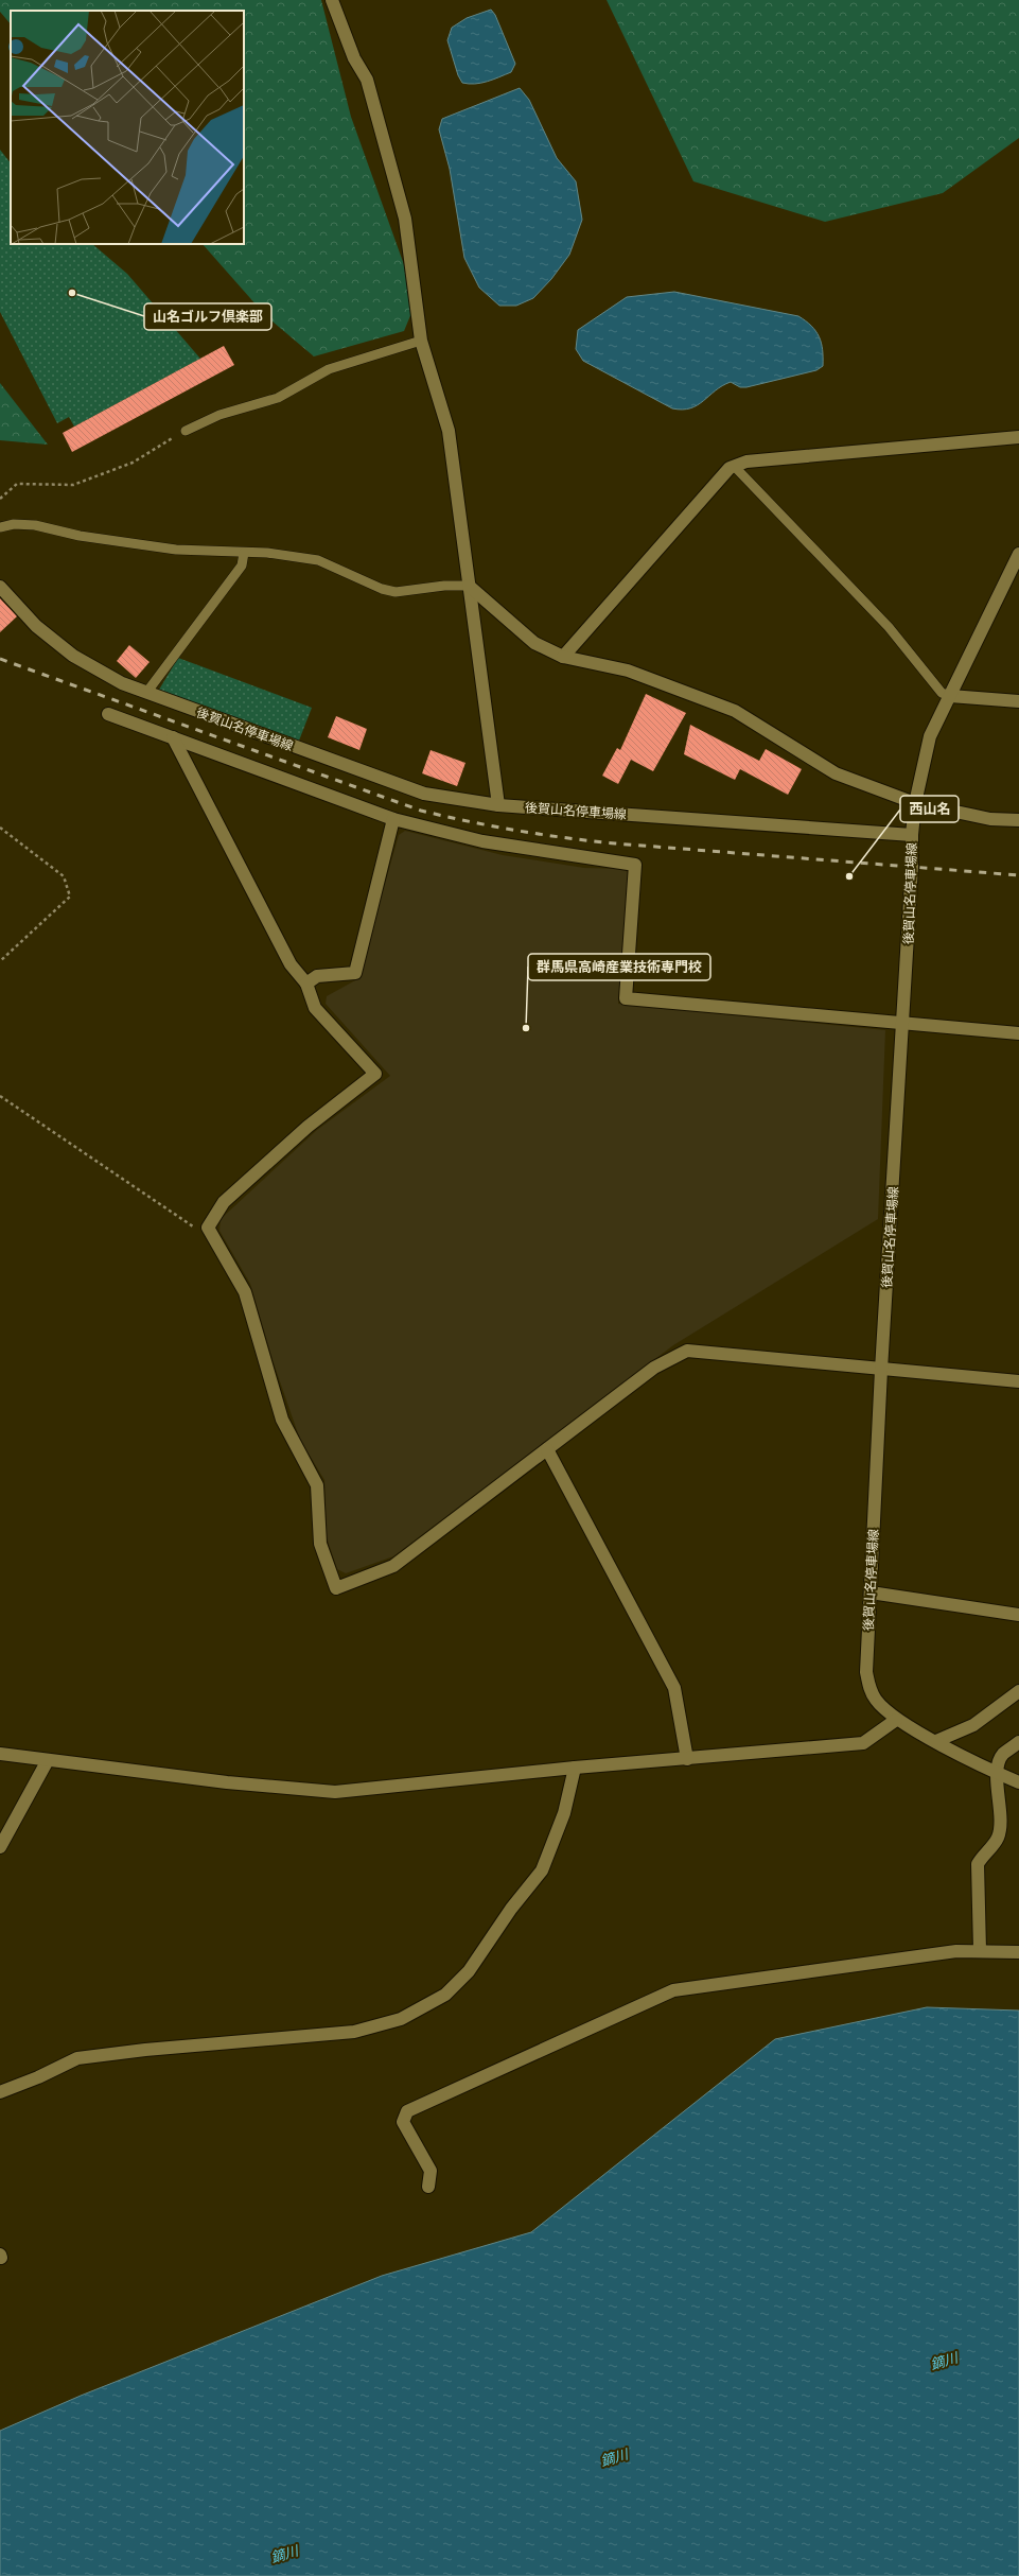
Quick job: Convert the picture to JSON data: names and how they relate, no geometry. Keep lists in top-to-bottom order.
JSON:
{
  "streets": {
    "street": ["後賀山名停車場線"]
  },
  "water": ["鏑川"],
  "places": ["山名ゴルフ倶楽部", "西山名", "群馬県高崎産業技術専門校"]
}
